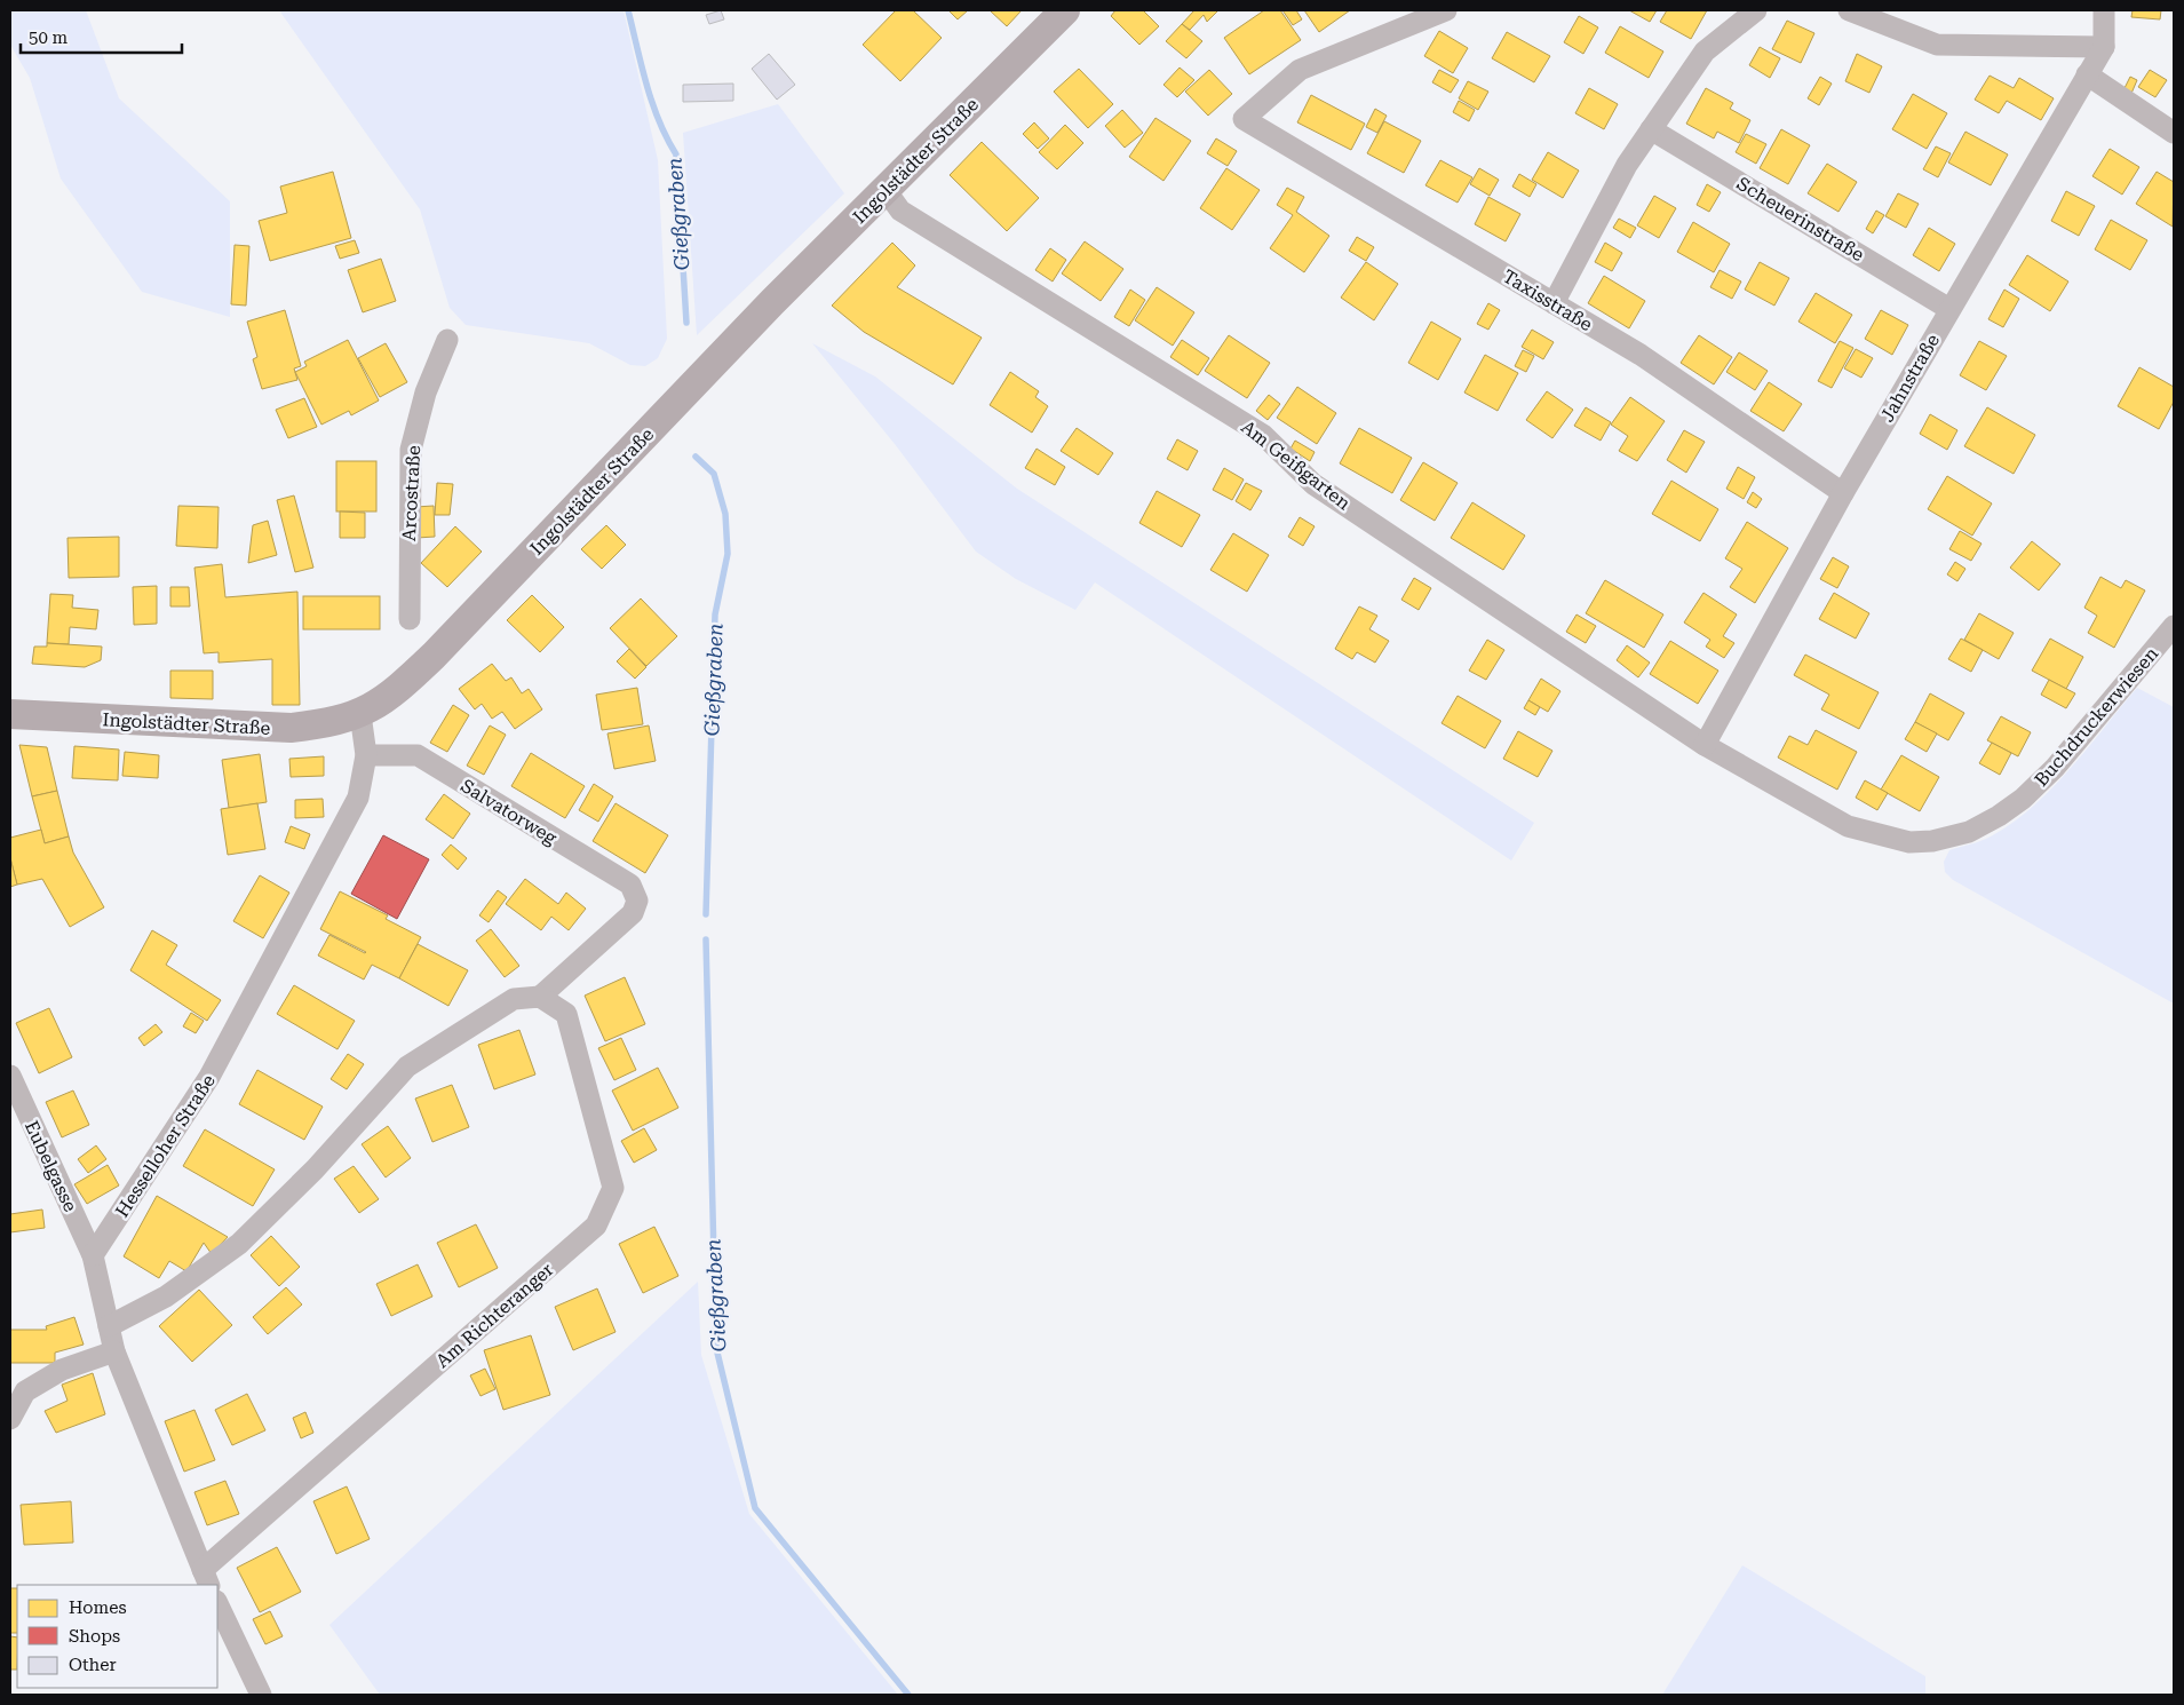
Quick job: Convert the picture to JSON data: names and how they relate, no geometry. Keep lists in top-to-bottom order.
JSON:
{
  "streets": {
    "main road": ["Ingolstädter Straße"],
    "street": [
      "Scheuerinstraße",
      "Taxisstraße",
      "Jahnstraße",
      "Am Geißgarten",
      "Arcostraße",
      "Buchdruckerwiesen",
      "Salvatorweg",
      "Hesselloher Straße",
      "Eubelgasse",
      "Am Richteranger"
    ]
  },
  "crossings": [
    ["Ingolstädter Straße", "Am Geißgarten"],
    ["Ingolstädter Straße", "Hesselloher Straße"],
    ["Scheuerinstraße", "Jahnstraße"],
    ["Taxisstraße", "Jahnstraße"],
    ["Jahnstraße", "Am Geißgarten"],
    ["Jahnstraße", "Buchdruckerwiesen"],
    ["Am Geißgarten", "Buchdruckerwiesen"],
    ["Salvatorweg", "Hesselloher Straße"],
    ["Salvatorweg", "Am Richteranger"],
    ["Hesselloher Straße", "Eubelgasse"]
  ],
  "water": ["Gießgraben"],
  "legend": ["Homes", "Shops", "Other"],
  "scale_bar": "50 m"
}
